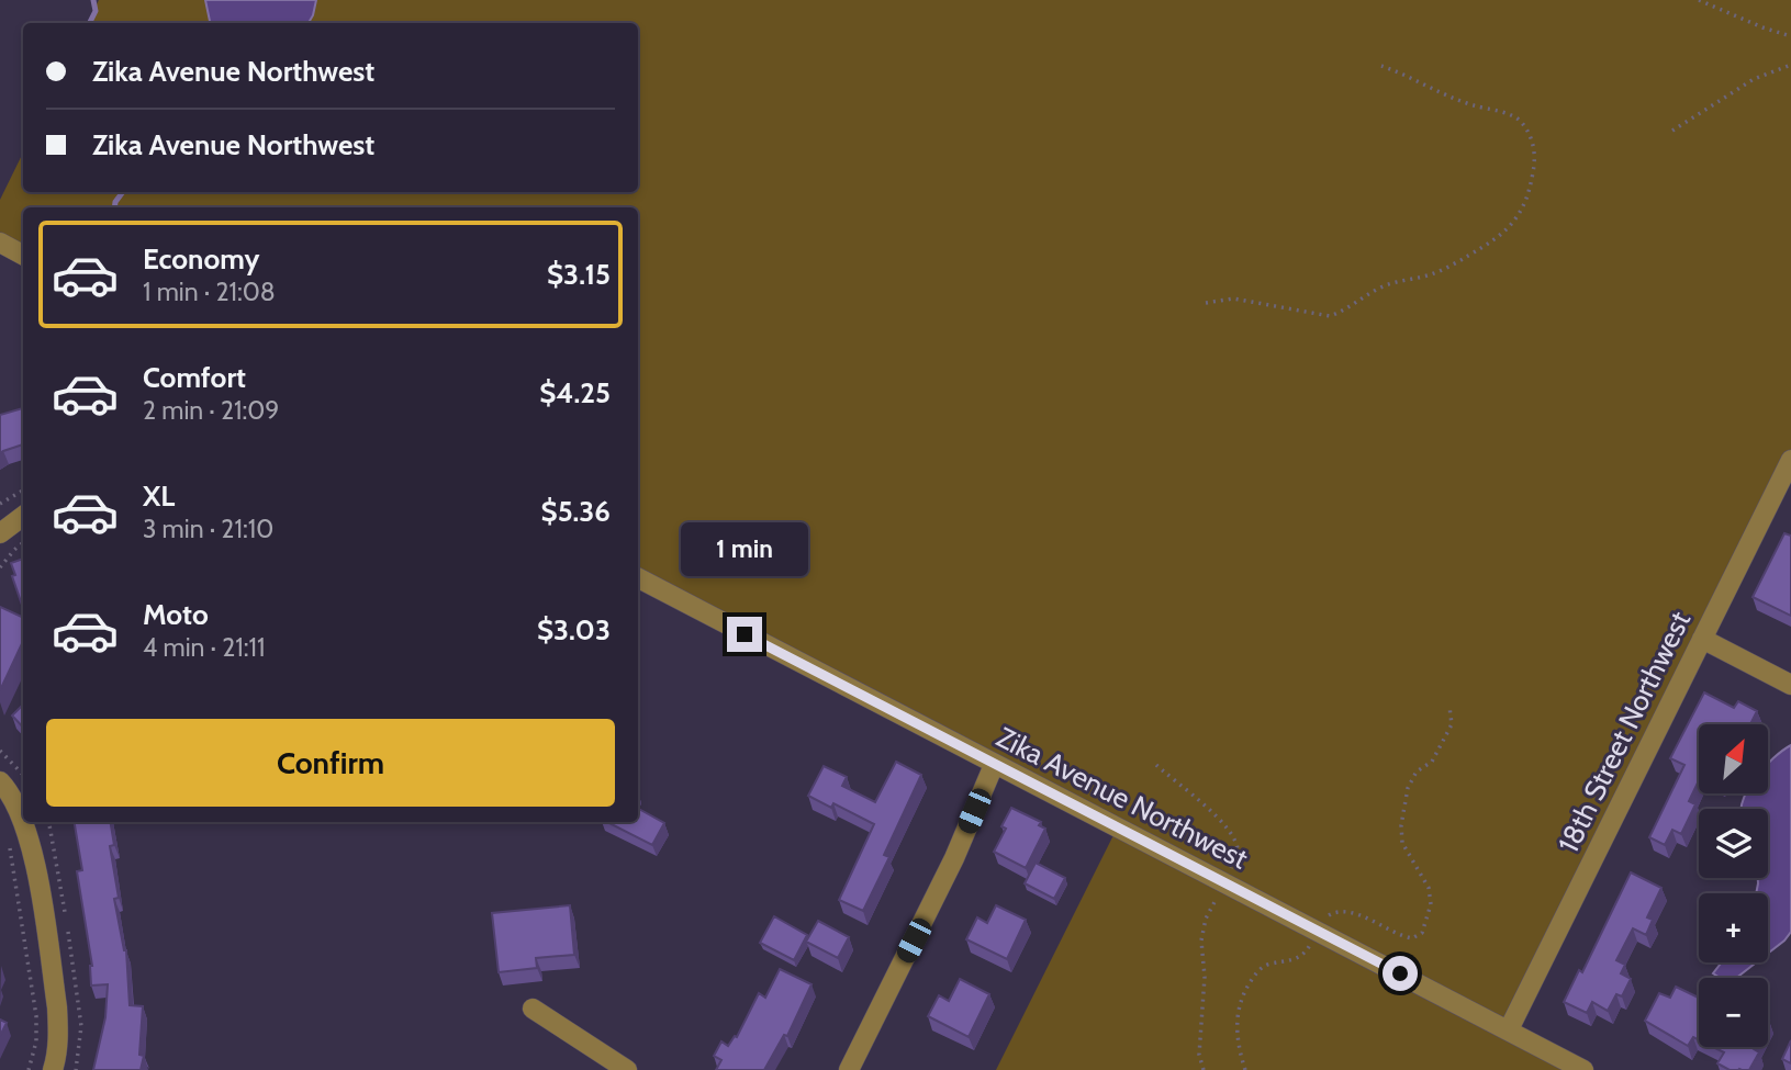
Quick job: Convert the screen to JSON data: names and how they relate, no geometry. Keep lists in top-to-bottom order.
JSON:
{
  "streets": {
    "street": ["18th Street Northwest", "Zika Avenue Northwest"]
  },
  "crossings": [
    ["18th Street Northwest", "Zika Avenue Northwest"]
  ],
  "north": "top right",
  "page": {
    "banner": ["Zika Avenue Northwest", "Zika Avenue Northwest"],
    "list": [
      {
        "name": "Economy",
        "note": "1 min · 21:08",
        "value": "$3.15"
      },
      {
        "name": "Comfort",
        "note": "2 min · 21:09",
        "value": "$4.25"
      },
      {
        "name": "XL",
        "note": "3 min · 21:10",
        "value": "$5.36"
      },
      {
        "name": "Moto",
        "note": "4 min · 21:11",
        "value": "$3.03"
      }
    ],
    "bubble": "1 min",
    "buttons": "Confirm",
    "map_buttons": ["+", "−"]
  }
}
